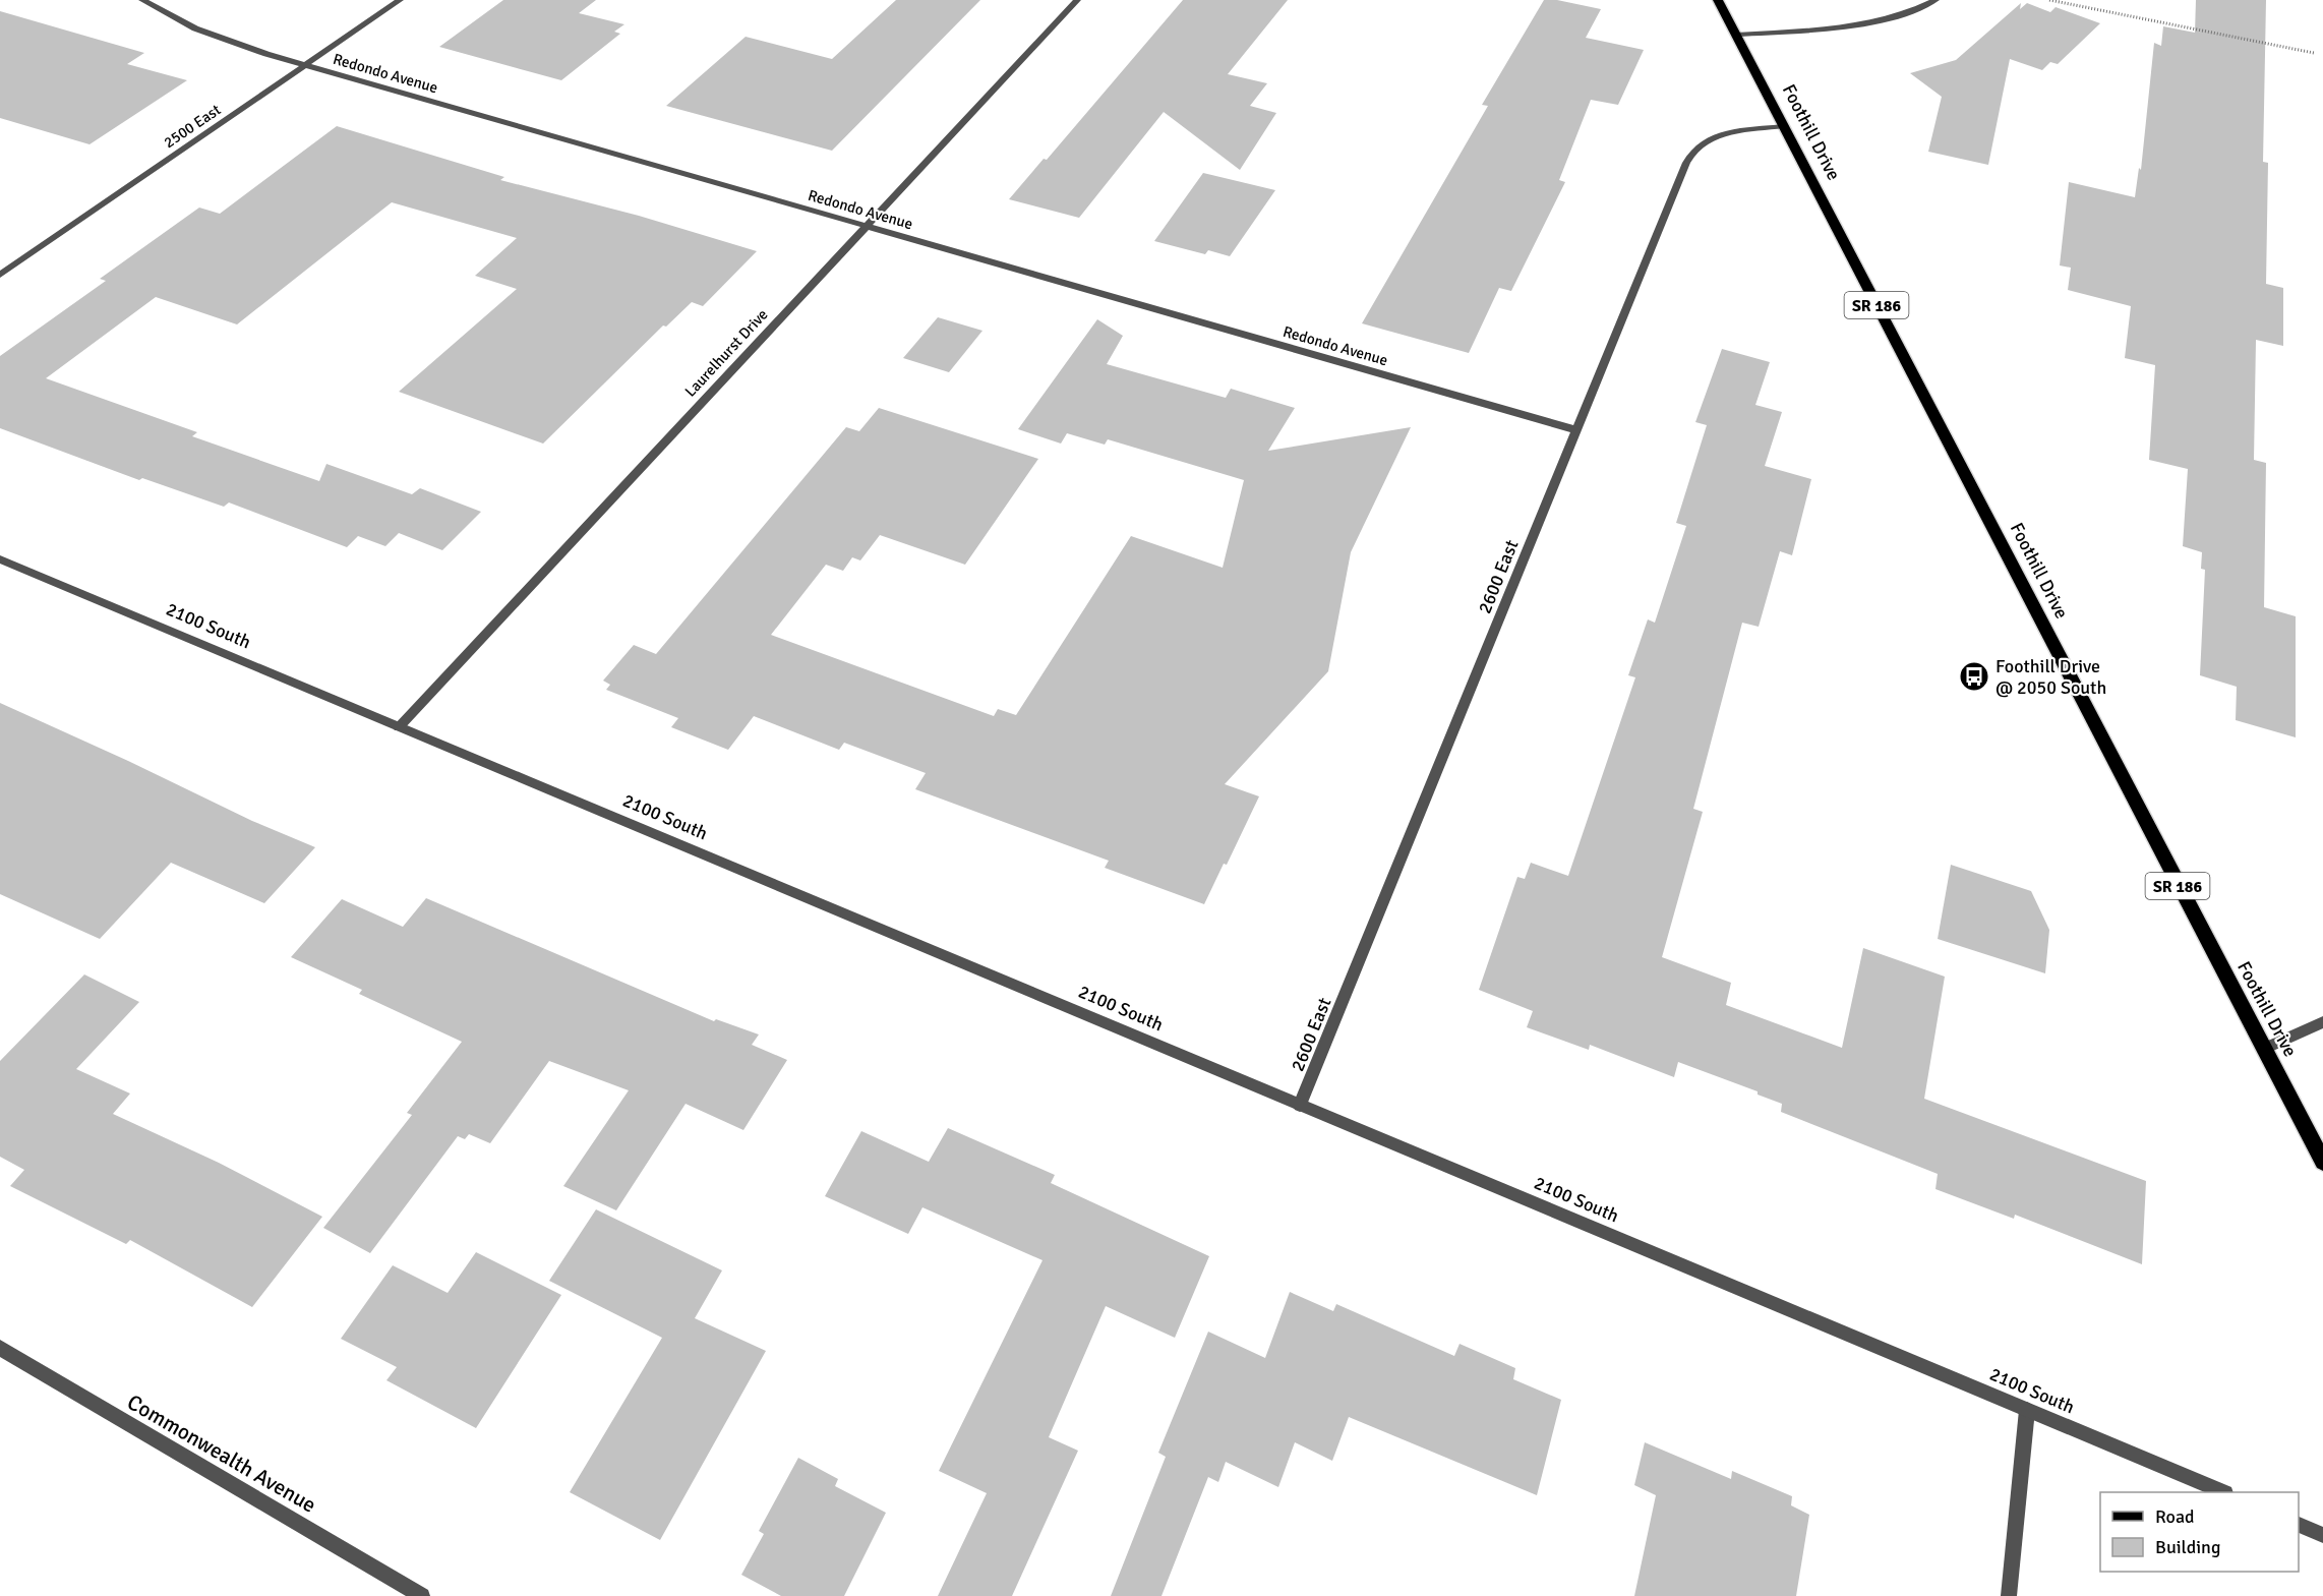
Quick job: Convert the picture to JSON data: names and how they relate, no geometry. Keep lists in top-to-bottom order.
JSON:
{
  "streets": {
    "main road": ["Foothill Drive", "SR 186"],
    "street": [
      "Redondo Avenue",
      "2500 East",
      "Laurelhurst Drive",
      "2600 East",
      "2100 South",
      "Commonwealth Avenue"
    ]
  },
  "crossings": [
    ["Redondo Avenue", "2500 East"],
    ["Redondo Avenue", "Laurelhurst Drive"],
    ["Redondo Avenue", "2600 East"],
    ["Foothill Drive", "2600 East"],
    ["Laurelhurst Drive", "2100 South"],
    ["2600 East", "2100 South"]
  ],
  "places": {
    "bus stop": ["Foothill Drive @ 2050 South"]
  },
  "legend": ["Road", "Building"]
}
